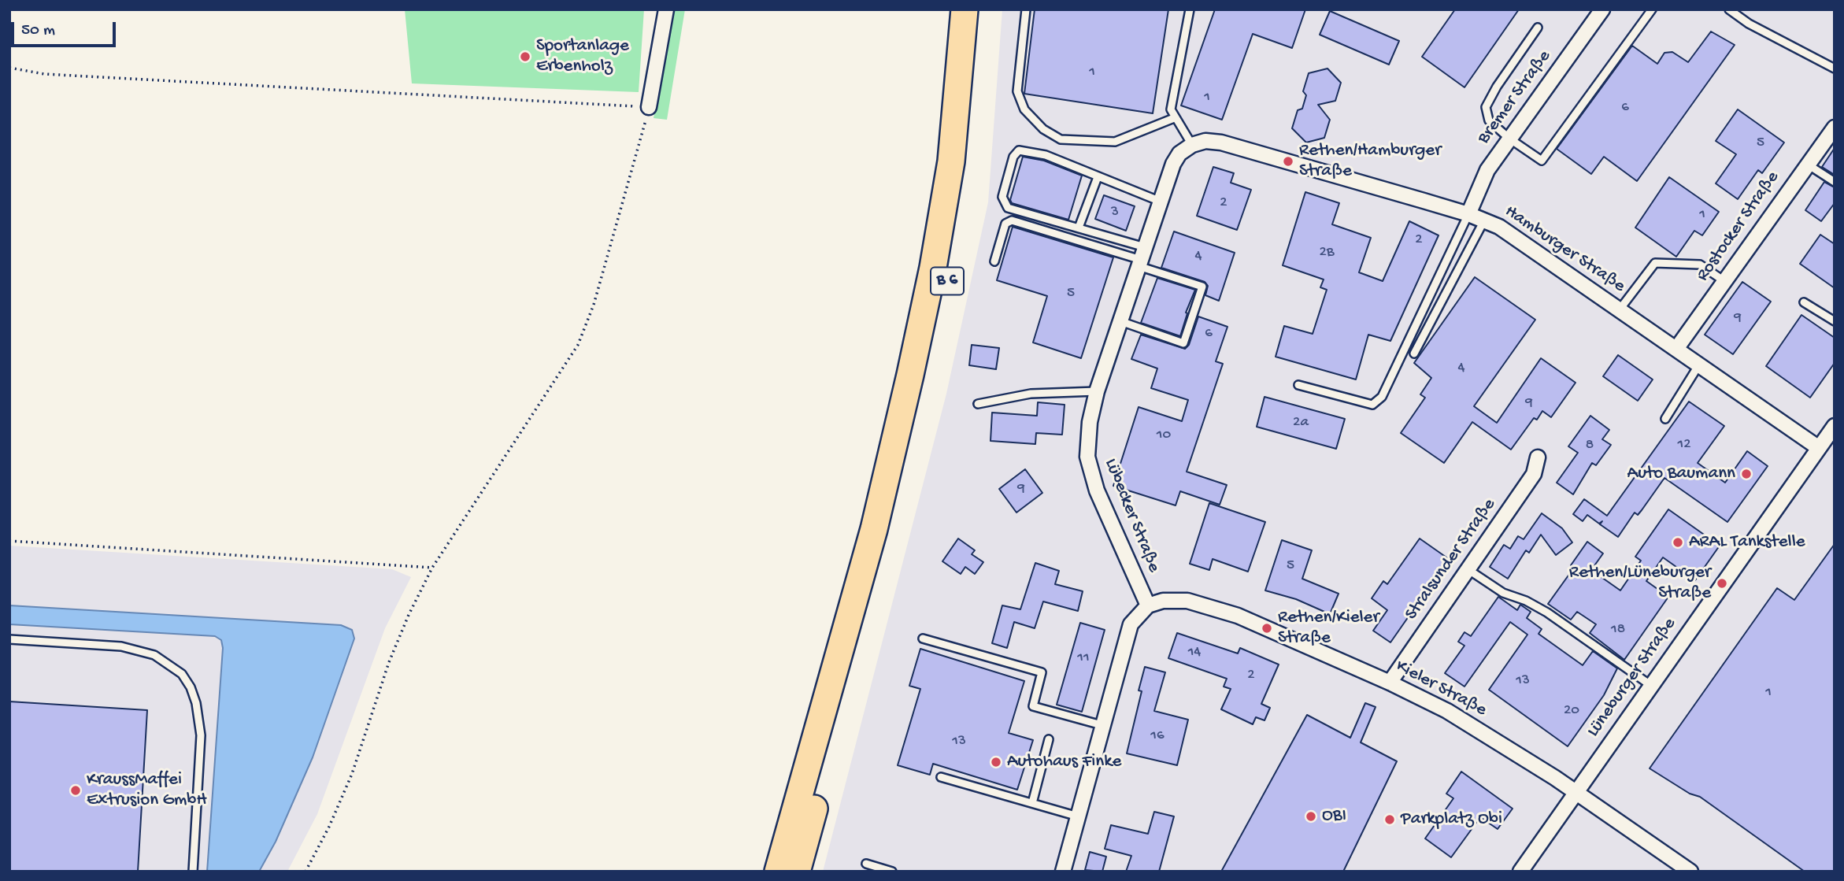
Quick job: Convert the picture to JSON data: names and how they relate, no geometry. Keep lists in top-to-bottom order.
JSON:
{
  "streets": {
    "highway": ["B 6"],
    "street": [
      "Bremer Straße",
      "Rostocker Straße",
      "Hamburger Straße",
      "Lübecker Straße",
      "Stralsunder Straße",
      "Lüneburger Straße",
      "Kieler Straße"
    ]
  },
  "crossings": [
    ["Bremer Straße", "Hamburger Straße"],
    ["Rostocker Straße", "Hamburger Straße"],
    ["Hamburger Straße", "Lübecker Straße"],
    ["Hamburger Straße", "Lüneburger Straße"],
    ["Lübecker Straße", "Kieler Straße"],
    ["Stralsunder Straße", "Kieler Straße"],
    ["Lüneburger Straße", "Kieler Straße"]
  ],
  "places": [
    "Sportanlage Erbenholz",
    "Rethen/Hamburger Straße",
    "Auto Baumann",
    "ARAL Tankstelle",
    "Rethen/Lüneburger Straße",
    "Rethen/Kieler Straße",
    "Autohaus Finke",
    "KraussMaffei Extrusion GmbH",
    "OBI",
    "Parkplatz Obi"
  ],
  "house_numbers": [
    "1",
    "1",
    "6",
    "5",
    "2",
    "3",
    "1",
    "2",
    "2B",
    "4",
    "5",
    "9",
    "6",
    "4",
    "9",
    "2a",
    "10",
    "12",
    "8",
    "9",
    "5",
    "18",
    "14",
    "11",
    "2",
    "13",
    "1",
    "20",
    "16",
    "13"
  ],
  "scale_bar": "50 m"
}
